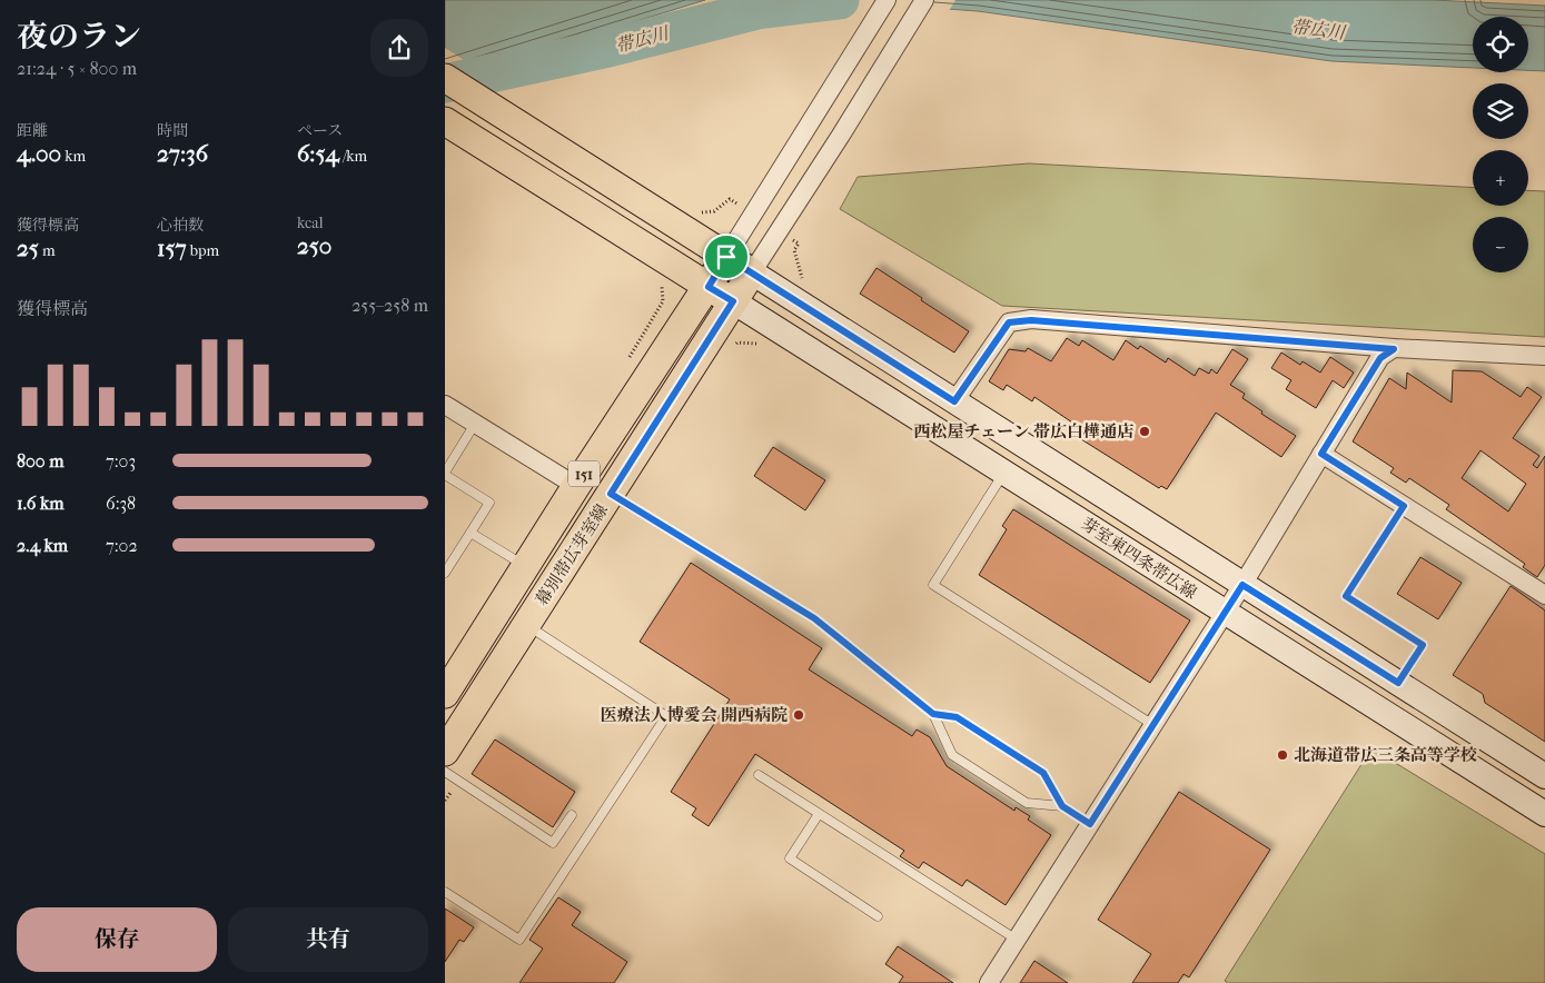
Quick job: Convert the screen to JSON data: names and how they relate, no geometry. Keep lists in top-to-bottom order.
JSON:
{
  "streets": {
    "main road": ["151", "幕別帯広芽室線", "芽室東四条帯広線"]
  },
  "crossings": [
    ["幕別帯広芽室線", "芽室東四条帯広線"]
  ],
  "water": ["帯広川"],
  "places": ["西松屋チェーン 帯広白樺通店", "医療法人博愛会 開西病院", "北海道帯広三条高等学校"],
  "page": {
    "heading": ["夜のラン", "21:24 · 5 × 800 m"],
    "map_buttons": ["+", "−"],
    "stats": [
      ["距離", "4.00 km"],
      ["時間", "27:36"],
      ["ペース", "6:54 /km"],
      ["獲得標高", "25 m"],
      ["心拍数", "157 bpm"],
      ["kcal", "250"]
    ],
    "chart": ["獲得標高", "255–258 m"],
    "list": [
      {
        "name": "800 m",
        "note": "7:03"
      },
      {
        "name": "1.6 km",
        "note": "6:38"
      },
      {
        "name": "2.4 km",
        "note": "7:02"
      }
    ],
    "buttons": ["保存", "共有"]
  }
}
